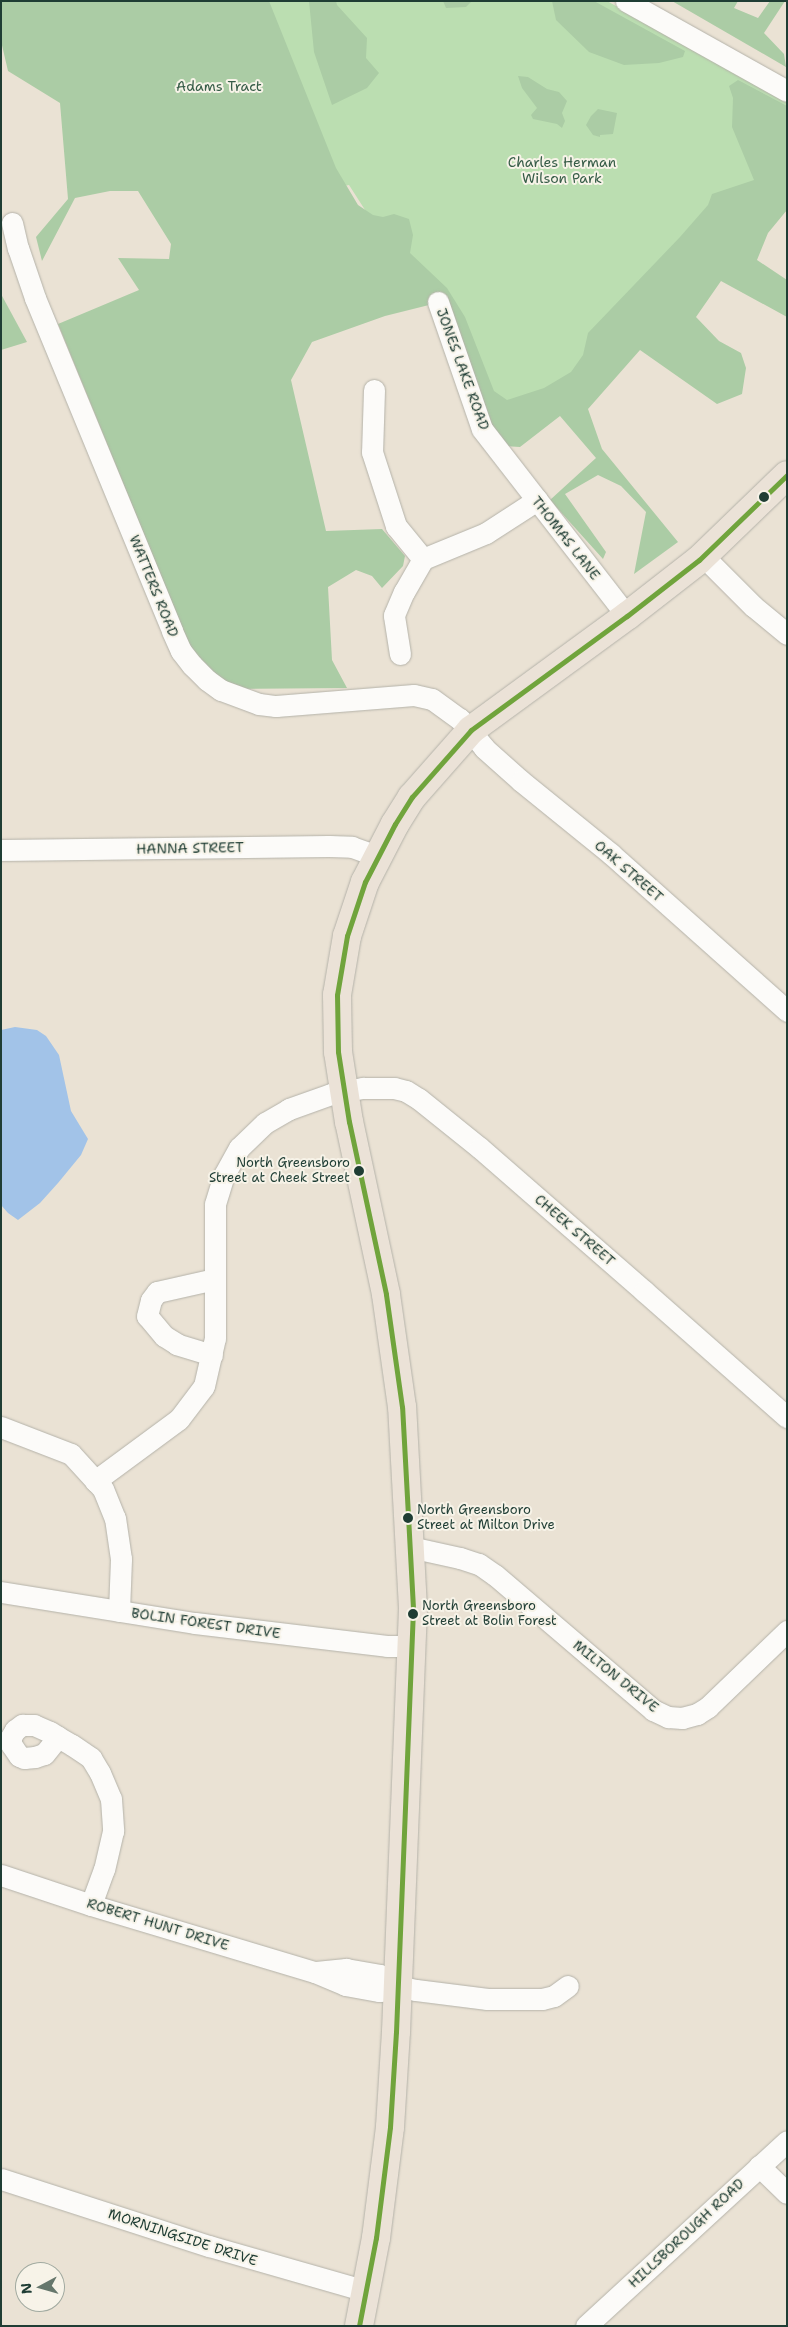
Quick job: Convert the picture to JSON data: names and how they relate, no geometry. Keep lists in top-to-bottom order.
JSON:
{
  "streets": {
    "street": [
      "JONES LAKE ROAD",
      "THOMAS LANE",
      "WATTERS ROAD",
      "HANNA STREET",
      "OAK STREET",
      "CHEEK STREET",
      "BOLIN FOREST DRIVE",
      "MILTON DRIVE",
      "ROBERT HUNT DRIVE",
      "HILLSBOROUGH ROAD",
      "MORNINGSIDE DRIVE"
    ]
  },
  "crossings": [
    ["JONES LAKE ROAD", "THOMAS LANE"],
    ["WATTERS ROAD", "OAK STREET"]
  ],
  "parks": ["Adams Tract", "Charles Herman Wilson Park"],
  "places": ["North Greensboro Street at Cheek Street", "North Greensboro Street at Milton Drive", "North Greensboro Street at Bolin Forest"],
  "north": "left"
}
